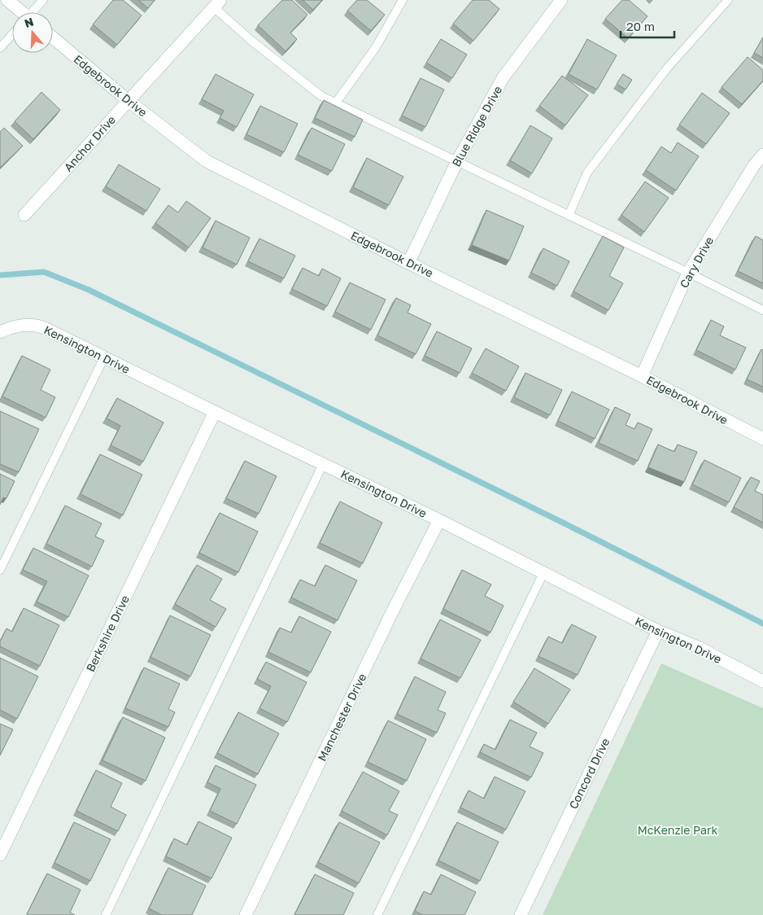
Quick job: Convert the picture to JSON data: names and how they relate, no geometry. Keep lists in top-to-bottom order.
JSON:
{
  "streets": {
    "street": [
      "Edgebrook Drive",
      "Blue Ridge Drive",
      "Anchor Drive",
      "Cary Drive",
      "Kensington Drive",
      "Berkshire Drive",
      "Manchester Drive",
      "Concord Drive"
    ]
  },
  "crossings": [
    ["Edgebrook Drive", "Blue Ridge Drive"],
    ["Edgebrook Drive", "Anchor Drive"],
    ["Edgebrook Drive", "Cary Drive"],
    ["Kensington Drive", "Berkshire Drive"],
    ["Kensington Drive", "Manchester Drive"],
    ["Kensington Drive", "Concord Drive"]
  ],
  "parks": ["McKenzie Park"],
  "scale_bar": "20 m",
  "north": "top"
}
